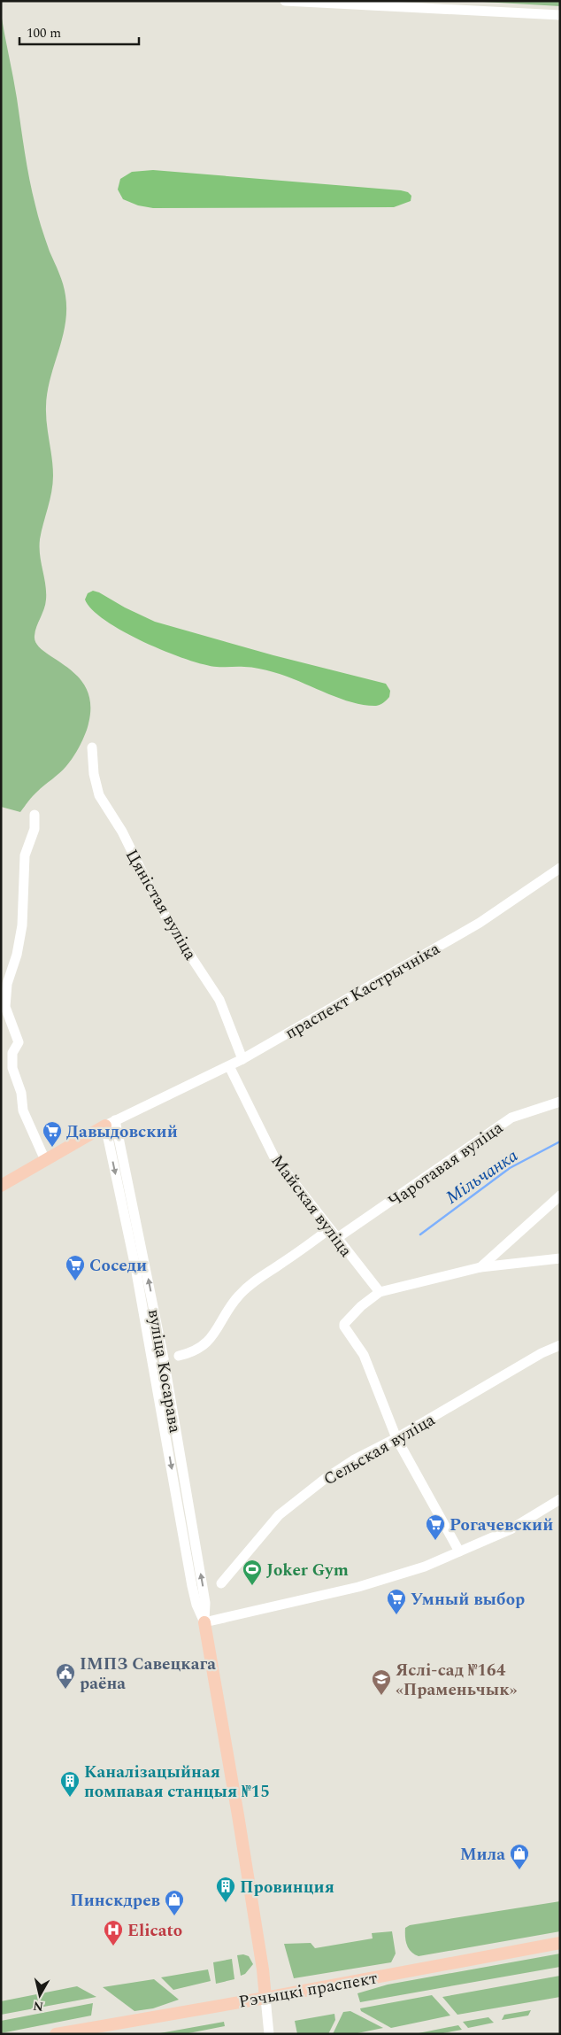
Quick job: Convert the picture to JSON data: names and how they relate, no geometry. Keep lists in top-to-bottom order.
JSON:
{
  "streets": {
    "main road": ["вуліца Косарава", "Рэчыцкі праспект"],
    "street": [
      "Цяністая вуліца",
      "праспект Кастрычніка",
      "Чаротавая вуліца",
      "Майская вуліца",
      "Сельская вуліца"
    ]
  },
  "crossings": [
    ["Цяністая вуліца", "праспект Кастрычніка"],
    ["праспект Кастрычніка", "Майская вуліца"],
    ["праспект Кастрычніка", "вуліца Косарава"],
    ["Чаротавая вуліца", "Майская вуліца"],
    ["вуліца Косарава", "Рэчыцкі праспект"]
  ],
  "water": ["Мільчанка"],
  "places": {
    "supermarket": [
      "Давыдовский",
      "Соседи",
      "Рогачевский",
      "Умный выбор"
    ],
    "sports": ["Joker Gym"],
    "public building": ["ІМПЗ Савецкага раёна"],
    "school or university": ["Яслі-сад №164 «Праменьчык»"],
    "building": ["Каналізацыйная помпавая станцыя №15", "Провинция"],
    "shop": ["Мила", "Пинскдрев"],
    "hospital": ["Elicato"]
  },
  "scale_bar": "100 m",
  "north": "bottom"
}
